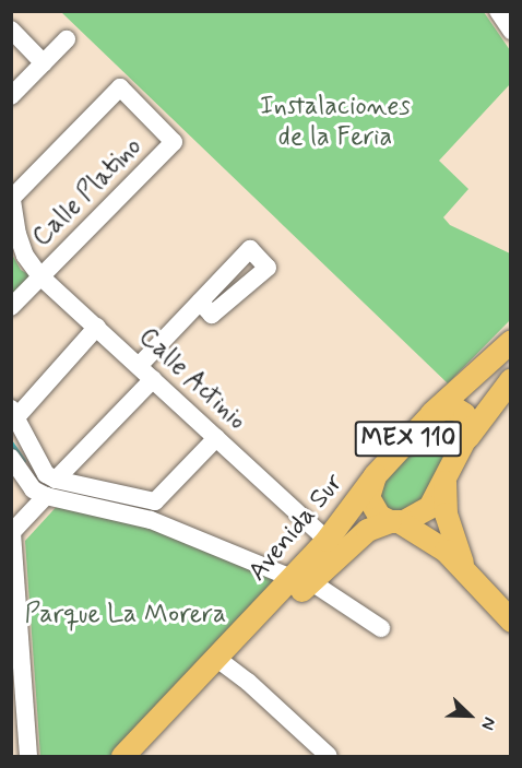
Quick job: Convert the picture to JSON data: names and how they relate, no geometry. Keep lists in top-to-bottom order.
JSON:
{
  "streets": {
    "main road": ["MEX 110", "Avenida Sur"],
    "street": ["Calle Platino", "Calle Actinio"]
  },
  "crossings": [
    ["Calle Platino", "Calle Actinio"],
    ["Calle Actinio", "Avenida Sur"],
    ["MEX 110", "Avenida Sur"]
  ],
  "parks": ["Instalaciones de la Feria", "Parque La Morera"],
  "north": "bottom right"
}
